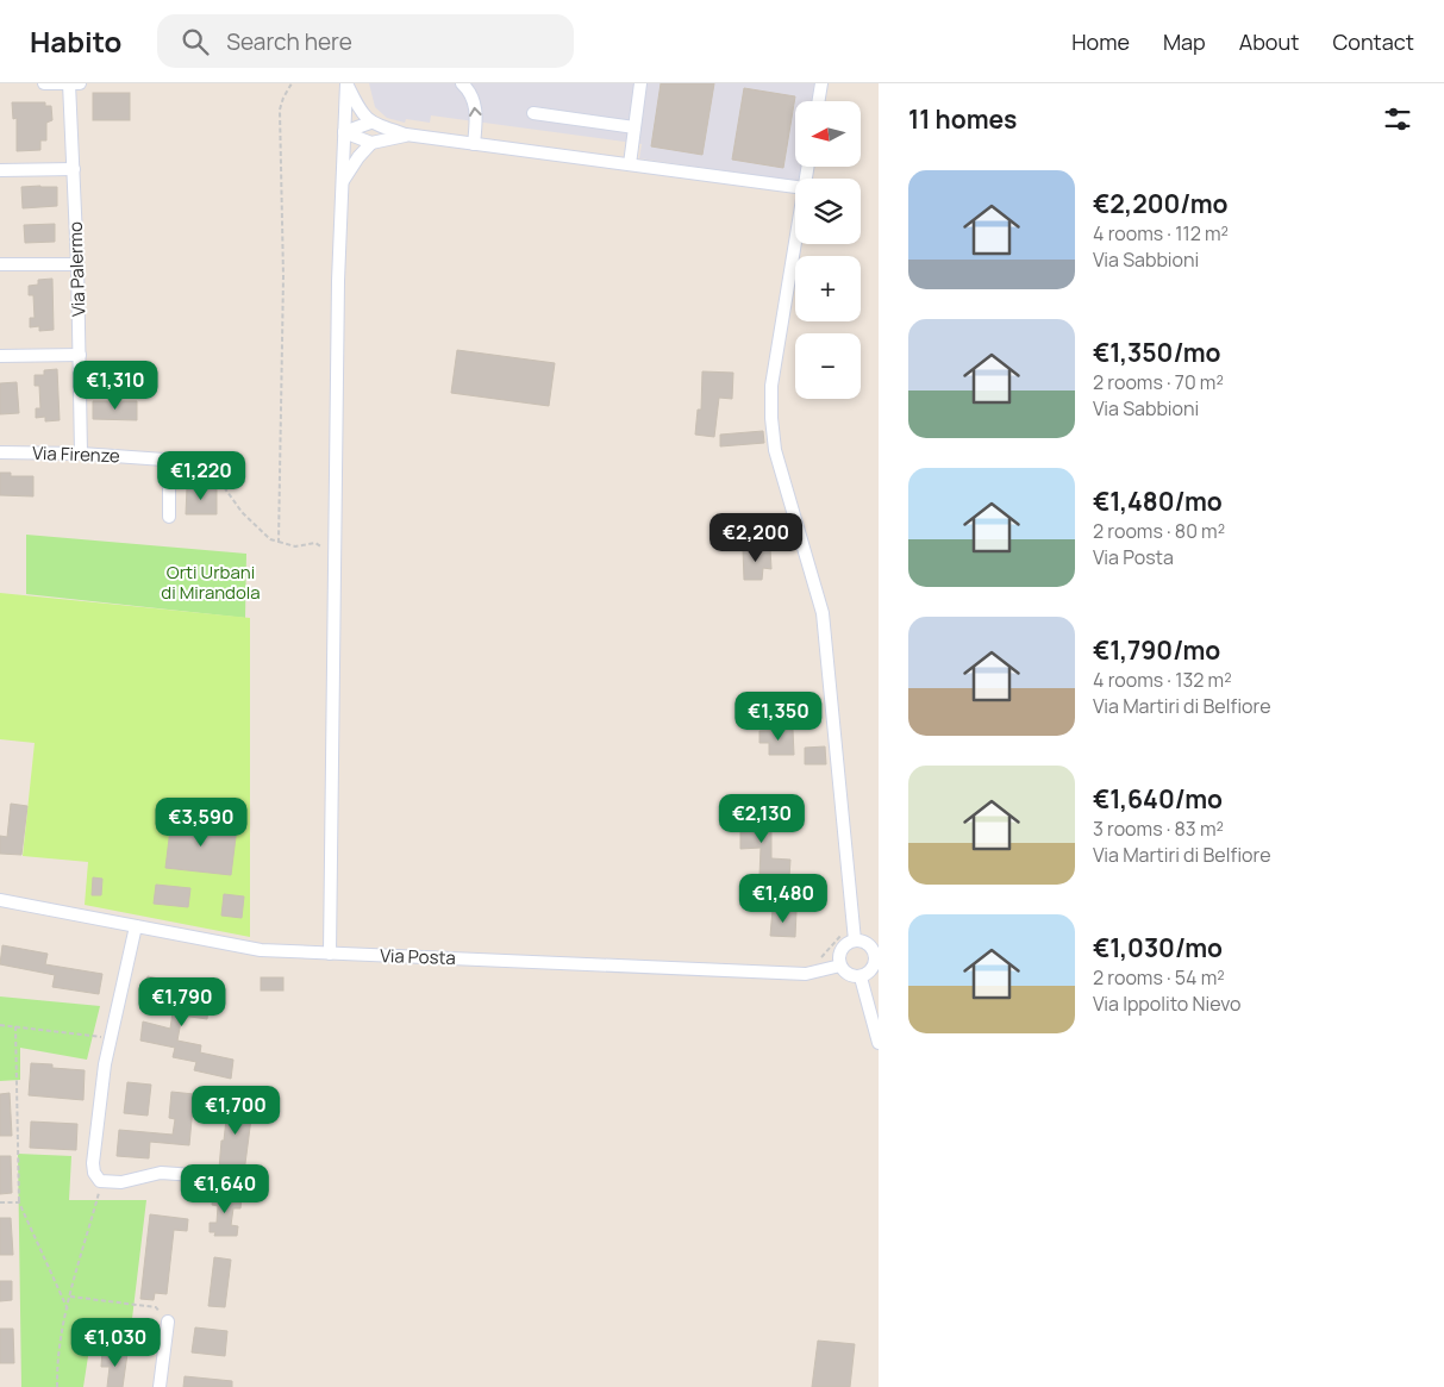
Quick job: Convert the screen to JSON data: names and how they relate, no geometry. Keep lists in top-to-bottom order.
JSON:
{
  "streets": {
    "street": ["Via Palermo", "Via Firenze", "Via Posta"]
  },
  "crossings": [
    ["Via Palermo", "Via Firenze"]
  ],
  "parks": ["Orti Urbani di Mirandola"],
  "north": "left",
  "page": {
    "header": "Habito",
    "search": "Search here",
    "nav": [
      "Home",
      "Map",
      "About",
      "Contact"
    ],
    "heading": "11 homes",
    "map_buttons": ["+", "−"],
    "list": [
      {
        "name": "€2,200/mo",
        "note": "4 rooms · 112 m² · Via Sabbioni"
      },
      {
        "name": "€1,350/mo",
        "note": "2 rooms · 70 m² · Via Sabbioni"
      },
      {
        "name": "€1,480/mo",
        "note": "2 rooms · 80 m² · Via Posta"
      },
      {
        "name": "€1,790/mo",
        "note": "4 rooms · 132 m² · Via Martiri di Belfiore"
      },
      {
        "name": "€1,640/mo",
        "note": "3 rooms · 83 m² · Via Martiri di Belfiore"
      },
      {
        "name": "€1,030/mo",
        "note": "2 rooms · 54 m² · Via Ippolito Nievo"
      }
    ],
    "price": [
      "€1,310",
      "€1,220",
      "€2,200",
      "€1,350",
      "€2,130",
      "€3,590",
      "€1,480",
      "€1,790",
      "€1,700",
      "€1,640",
      "€1,030"
    ]
  }
}
